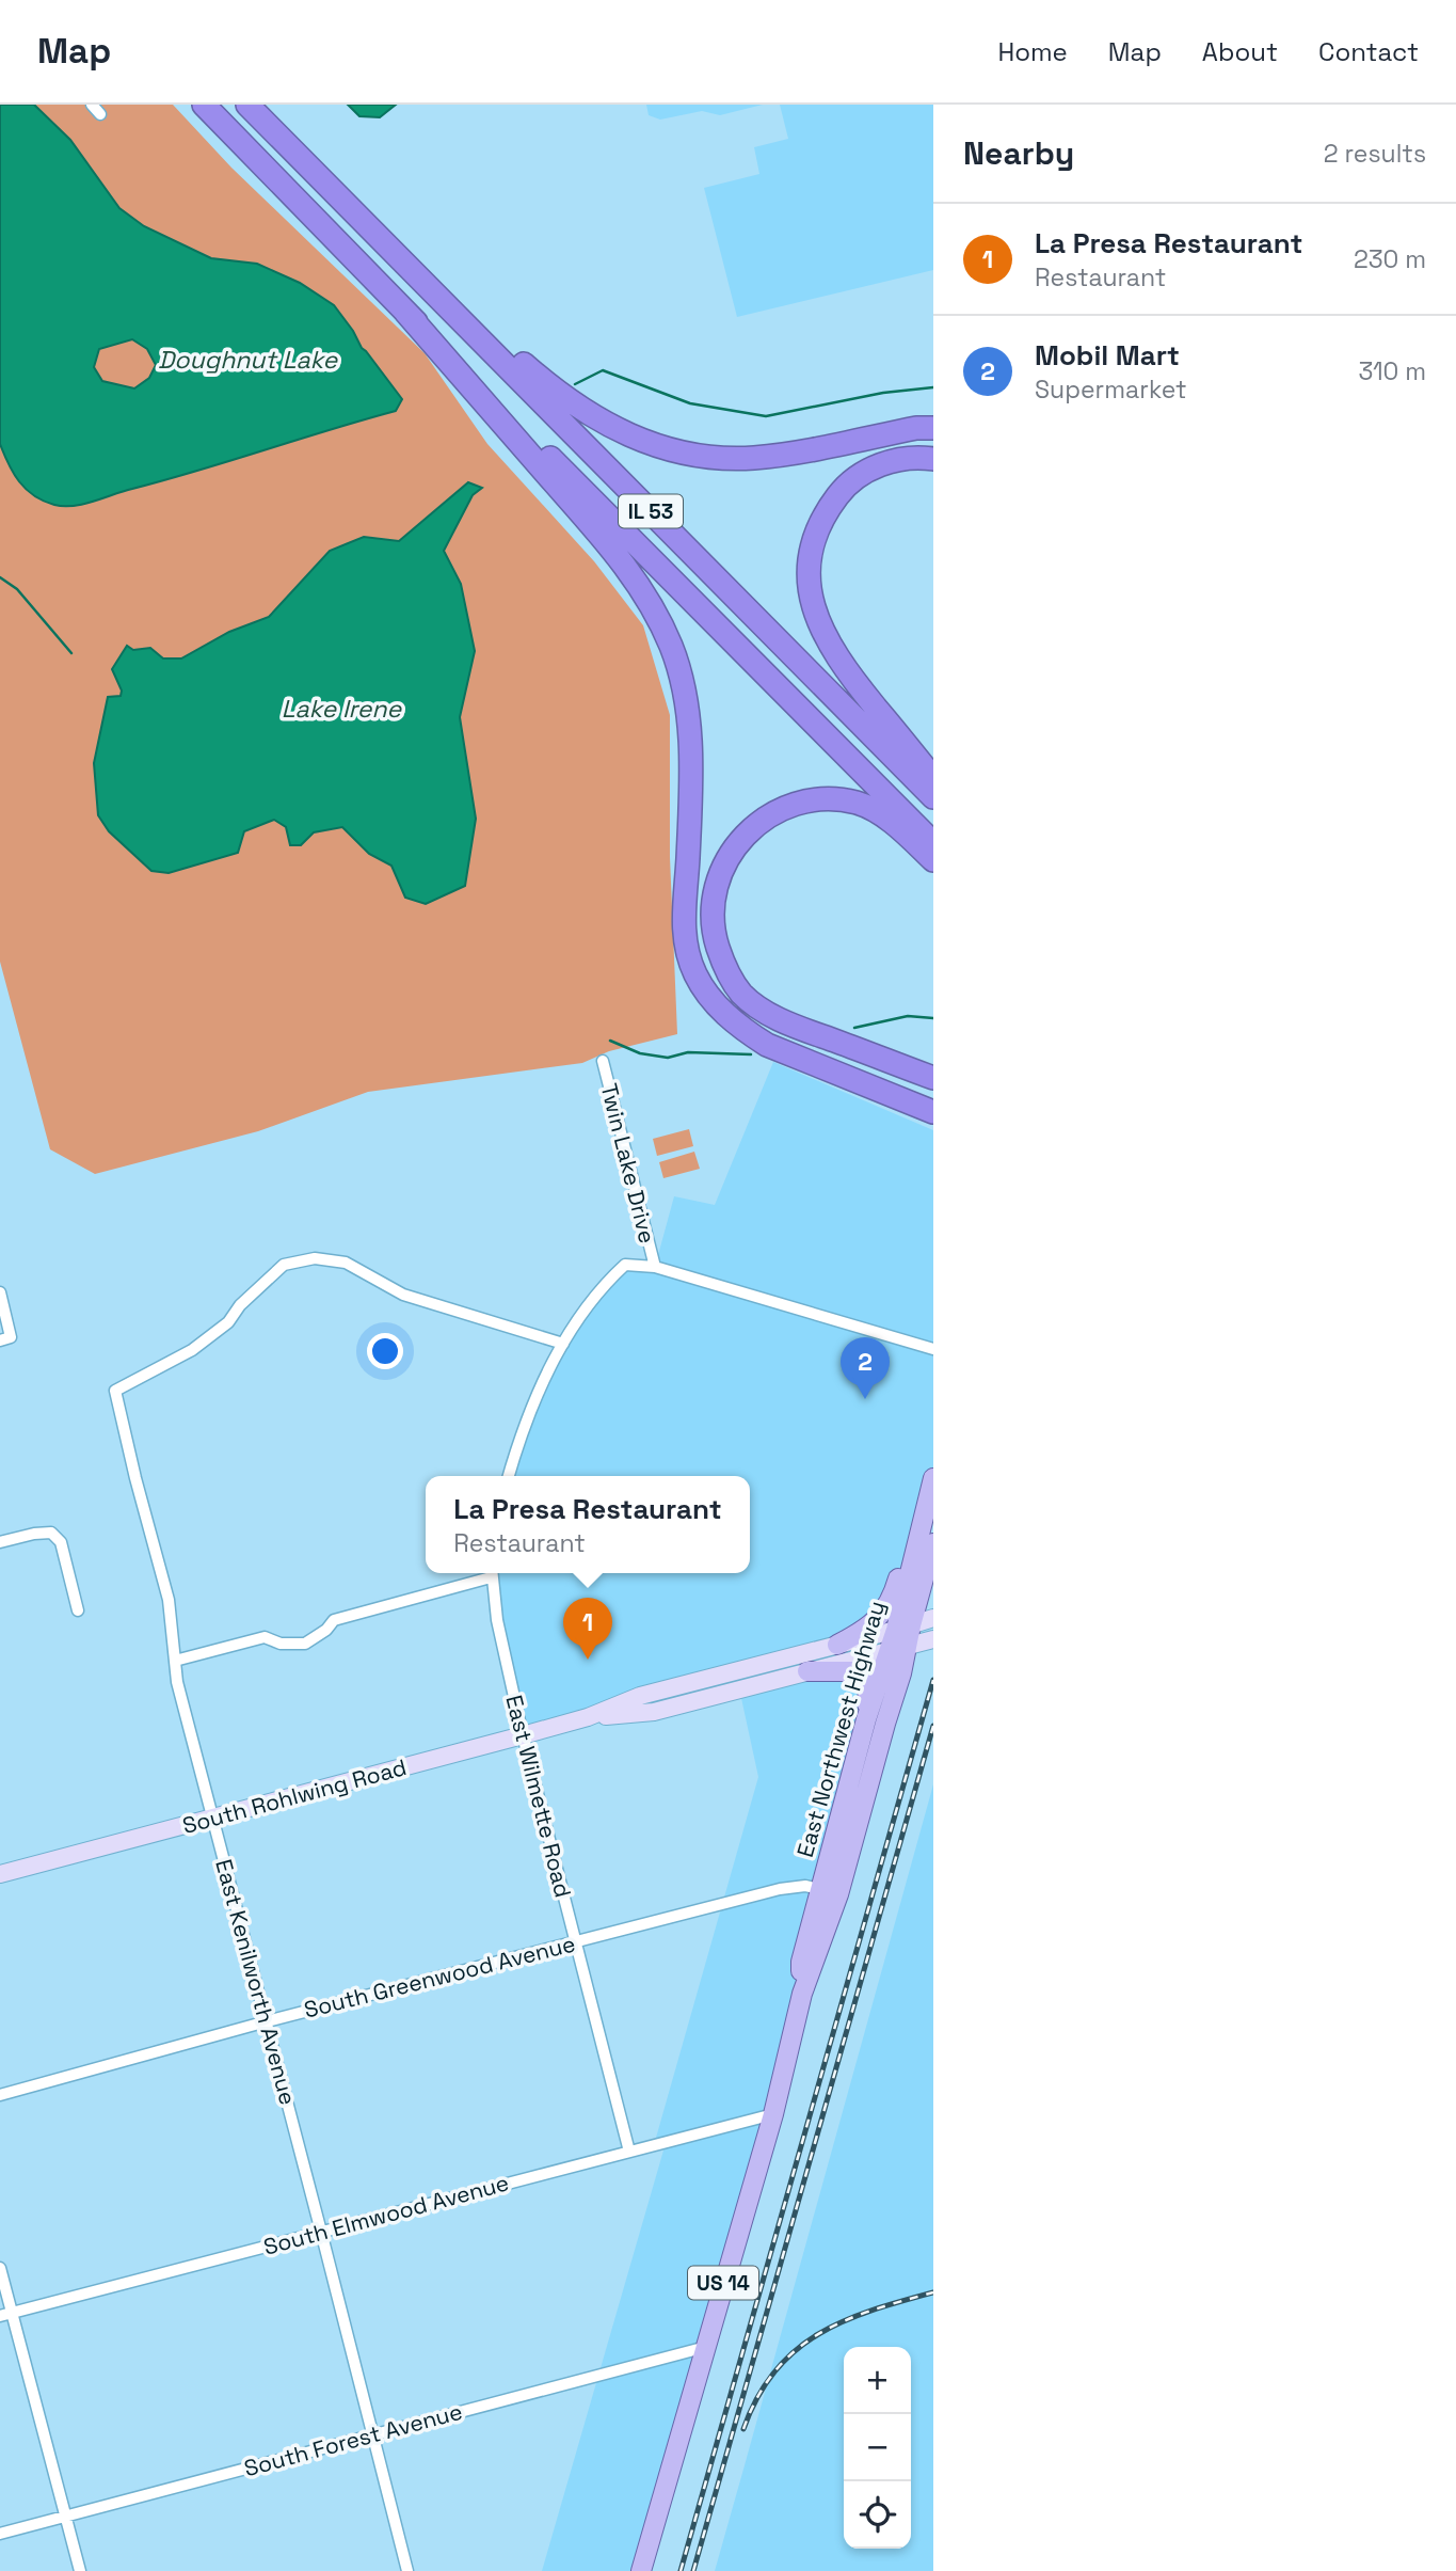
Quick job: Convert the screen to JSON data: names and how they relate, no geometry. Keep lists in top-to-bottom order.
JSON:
{
  "streets": {
    "highway": ["IL 53"],
    "main road": ["East Northwest Highway", "US 14"],
    "street": [
      "Twin Lake Drive",
      "South Rohlwing Road",
      "East Wilmette Road",
      "South Greenwood Avenue",
      "East Kenilworth Avenue",
      "South Elmwood Avenue",
      "South Forest Avenue"
    ]
  },
  "crossings": [
    ["East Northwest Highway", "South Rohlwing Road"],
    ["East Northwest Highway", "South Greenwood Avenue"],
    ["East Northwest Highway", "South Elmwood Avenue"],
    ["East Northwest Highway", "South Forest Avenue"],
    ["South Rohlwing Road", "East Wilmette Road"],
    ["South Rohlwing Road", "East Kenilworth Avenue"],
    ["East Wilmette Road", "South Greenwood Avenue"],
    ["East Wilmette Road", "South Elmwood Avenue"],
    ["South Greenwood Avenue", "East Kenilworth Avenue"],
    ["East Kenilworth Avenue", "South Elmwood Avenue"],
    ["East Kenilworth Avenue", "South Forest Avenue"]
  ],
  "water": ["Doughnut Lake", "Lake Irene"],
  "page": {
    "header": "Map",
    "nav": [
      "Home",
      "Map",
      "About",
      "Contact"
    ],
    "heading": ["Nearby", "2 results"],
    "list": [
      {
        "mark": "1",
        "name": "La Presa Restaurant",
        "note": "Restaurant",
        "value": "230 m"
      },
      {
        "mark": "2",
        "name": "Mobil Mart",
        "note": "Supermarket",
        "value": "310 m"
      }
    ],
    "pins": ["2", "1"],
    "popup": ["La Presa Restaurant", "Restaurant"],
    "map_buttons": ["+", "−"]
  }
}
